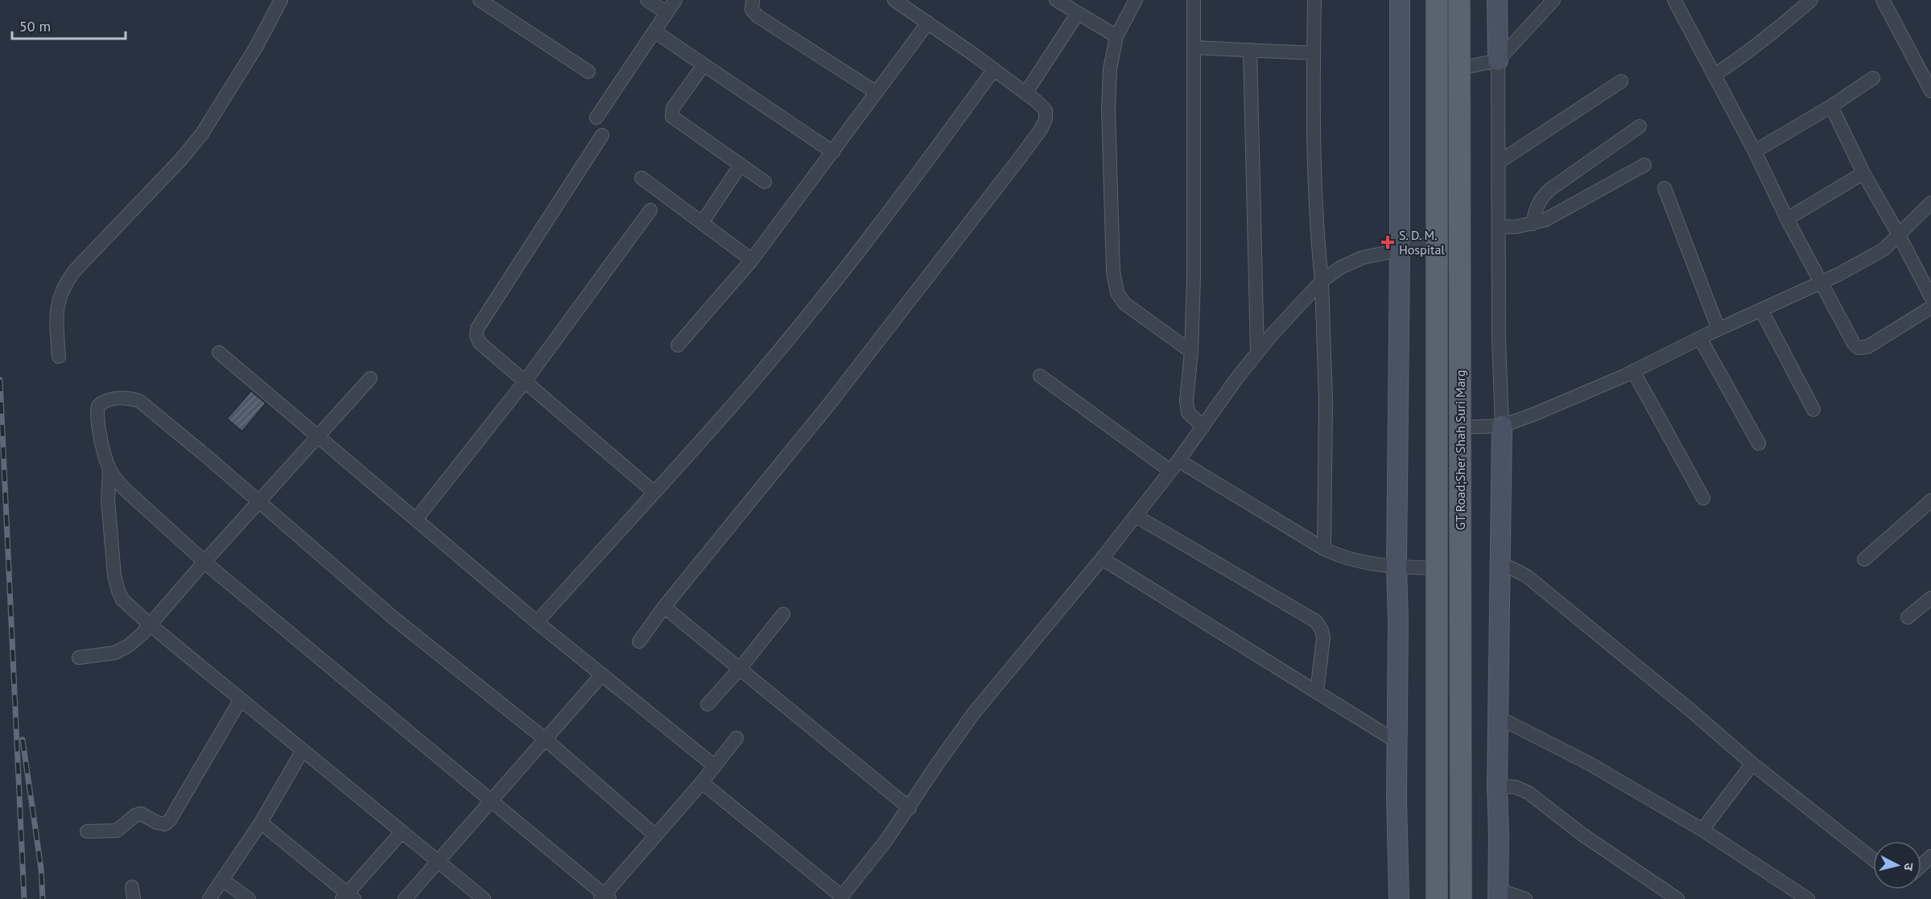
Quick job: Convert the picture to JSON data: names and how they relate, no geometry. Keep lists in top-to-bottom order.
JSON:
{
  "streets": {
    "main road": ["GT Road;Sher Shah Suri Marg"]
  },
  "places": {
    "health": ["S. D. M. Hospital"]
  },
  "scale_bar": "50 m",
  "north": "right"
}
